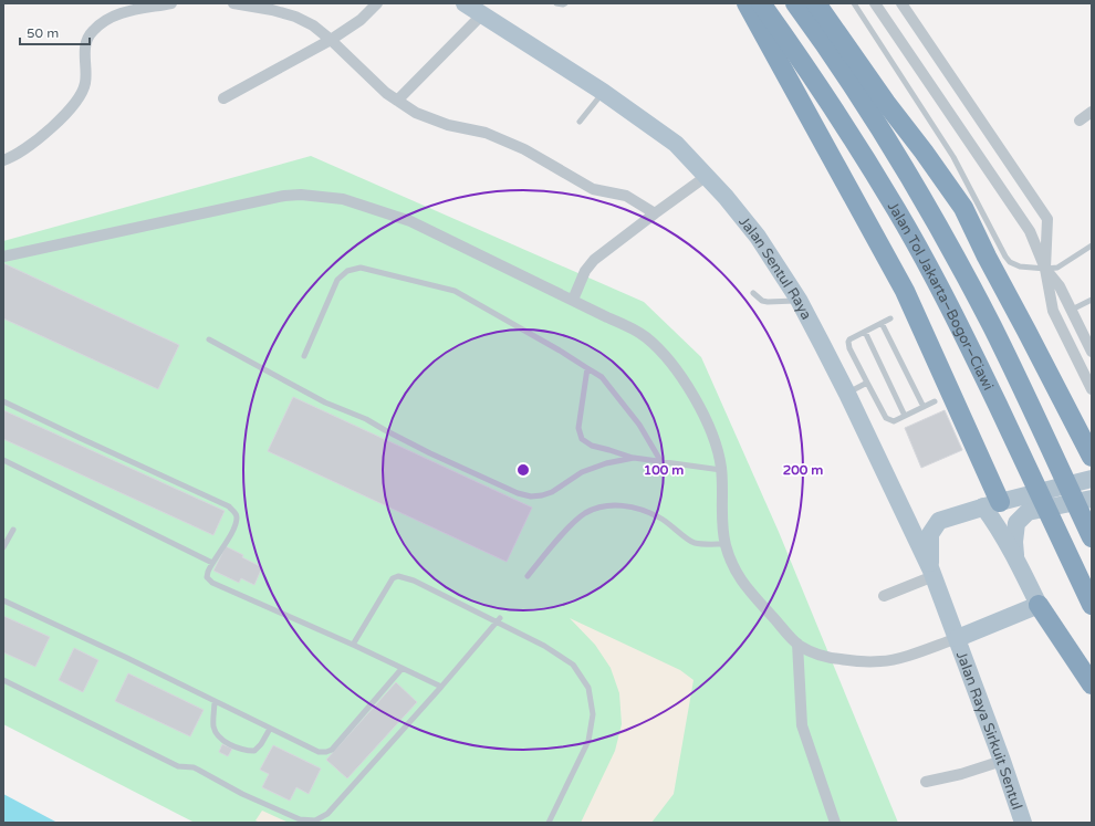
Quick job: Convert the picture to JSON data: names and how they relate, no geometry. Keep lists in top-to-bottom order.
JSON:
{
  "streets": {
    "highway": ["Jalan Tol Jakarta–Bogor–Ciawi"],
    "main road": ["Jalan Sentul Raya", "Jalan Raya Sirkuit Sentul"]
  },
  "crossings": [
    ["Jalan Sentul Raya", "Jalan Raya Sirkuit Sentul"]
  ],
  "scale_bar": "50 m",
  "rings": ["100 m", "200 m"]
}
